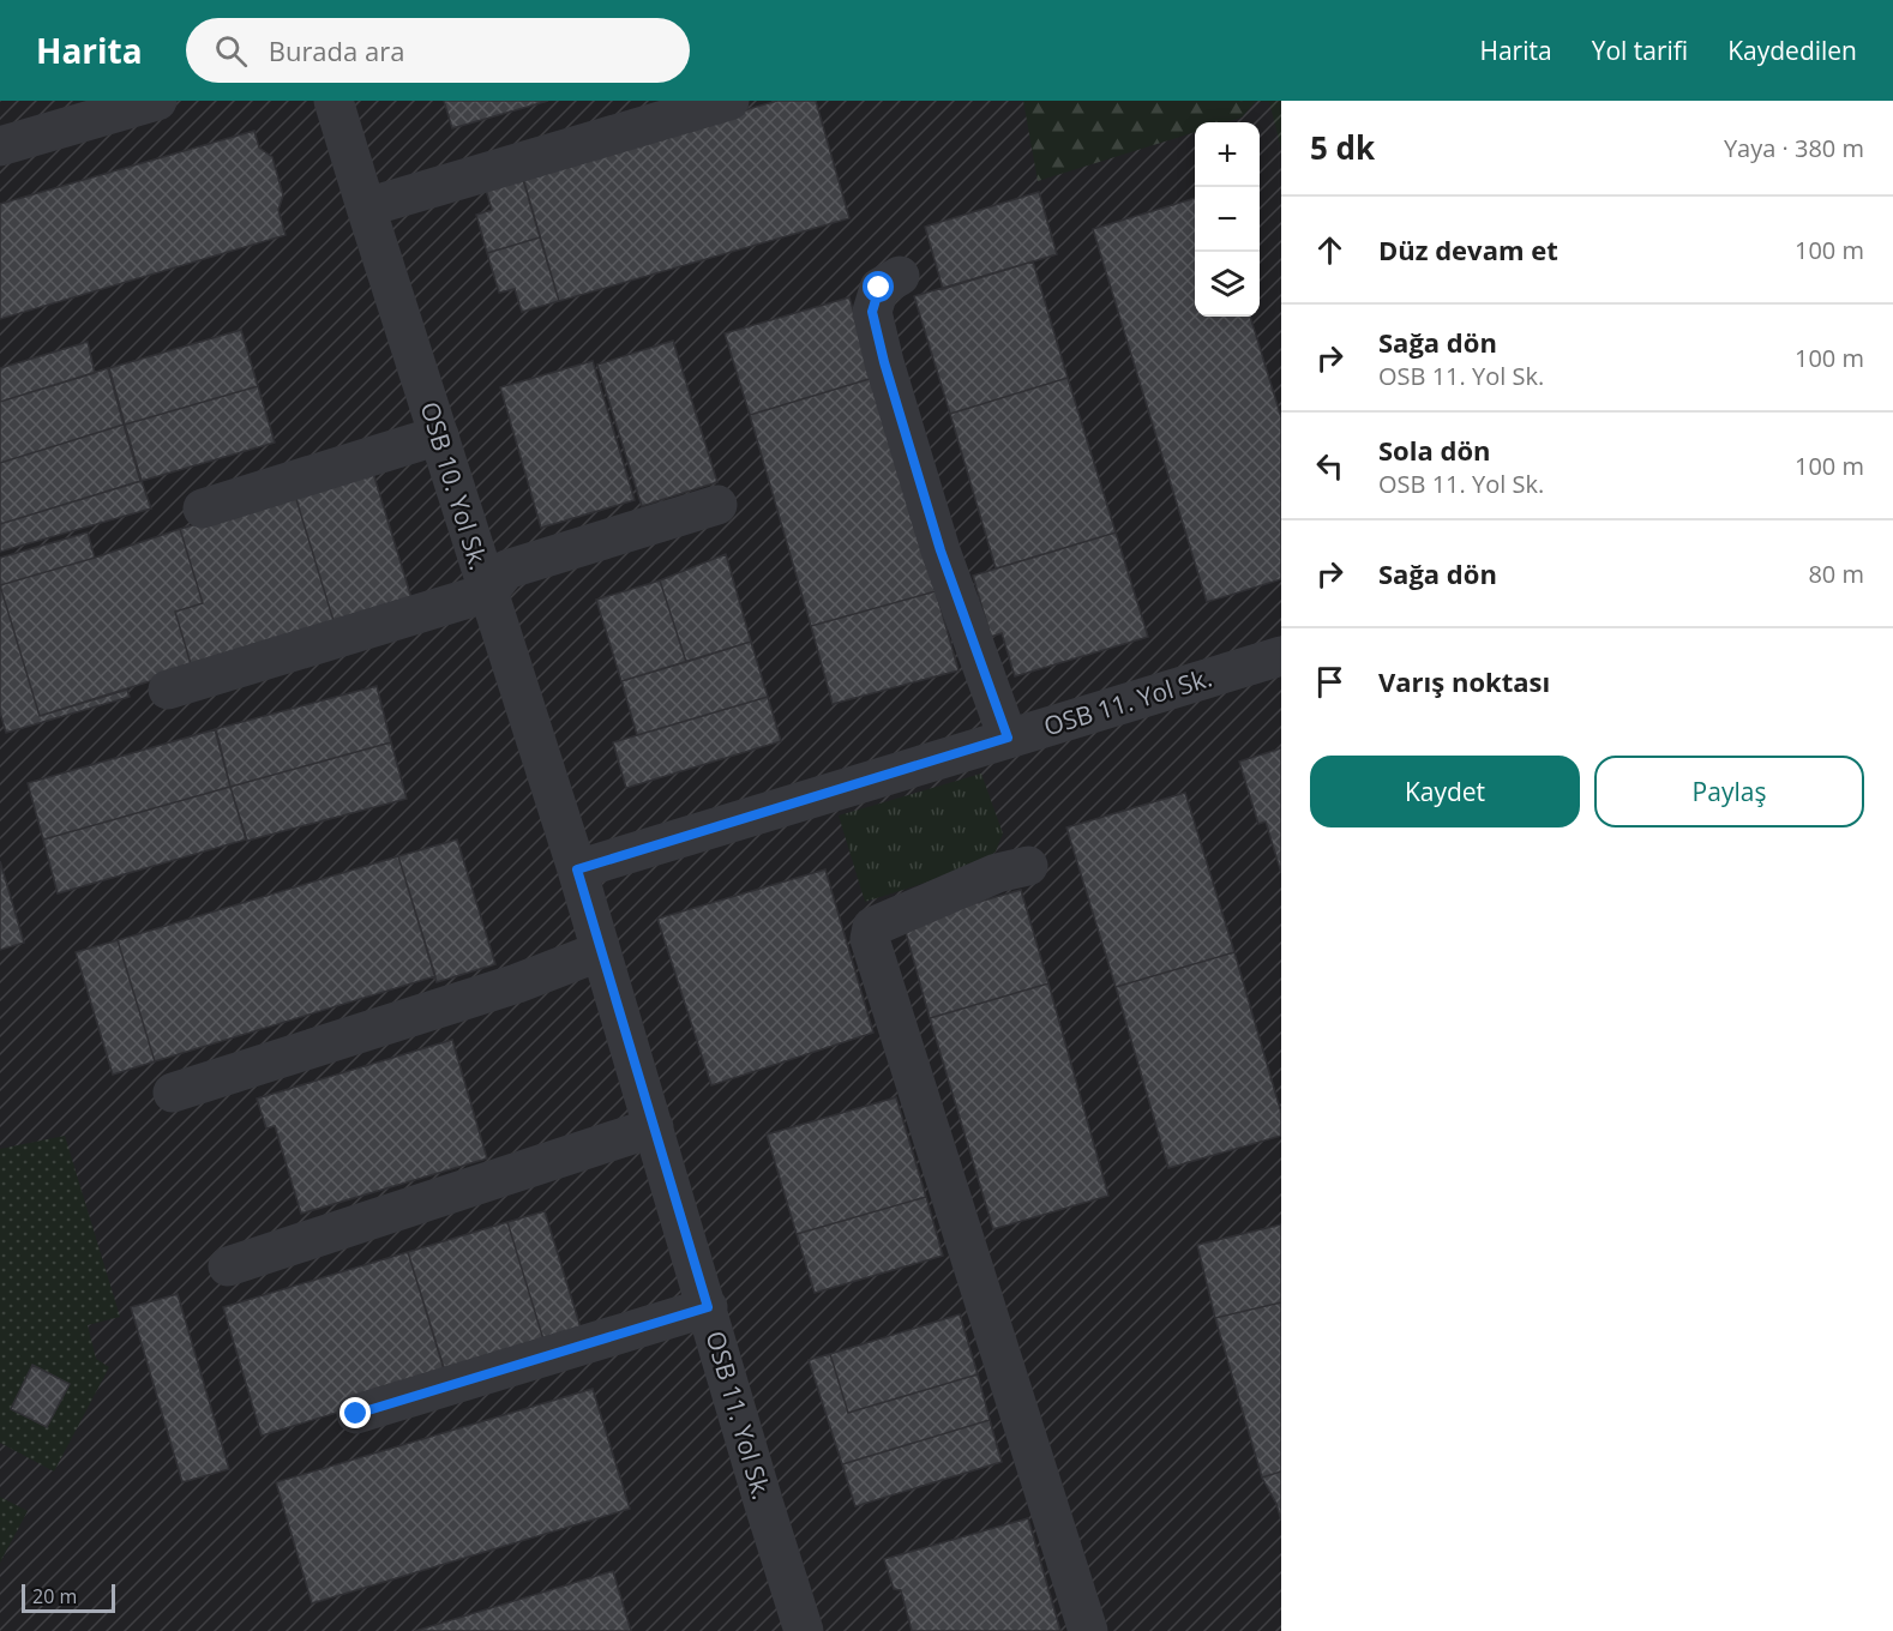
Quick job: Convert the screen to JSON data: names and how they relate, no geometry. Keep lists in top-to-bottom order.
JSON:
{
  "streets": {
    "street": ["OSB 10. Yol Sk.", "OSB 11. Yol Sk."]
  },
  "crossings": [
    ["OSB 10. Yol Sk.", "OSB 11. Yol Sk."]
  ],
  "scale_bar": "20 m",
  "page": {
    "header": "Harita",
    "search": "Burada ara",
    "nav": ["Harita", "Yol tarifi", "Kaydedilen"],
    "heading": ["5 dk", "Yaya · 380 m"],
    "map_buttons": ["+", "−"],
    "list": [
      ["Düz devam et", "100 m"],
      ["Sağa dön", "OSB 11. Yol Sk.", "100 m"],
      ["Sola dön", "OSB 11. Yol Sk.", "100 m"],
      ["Sağa dön", "80 m"],
      "Varış noktası"
    ],
    "buttons": ["Kaydet", "Paylaş"],
    "scale": "20 m"
  }
}
